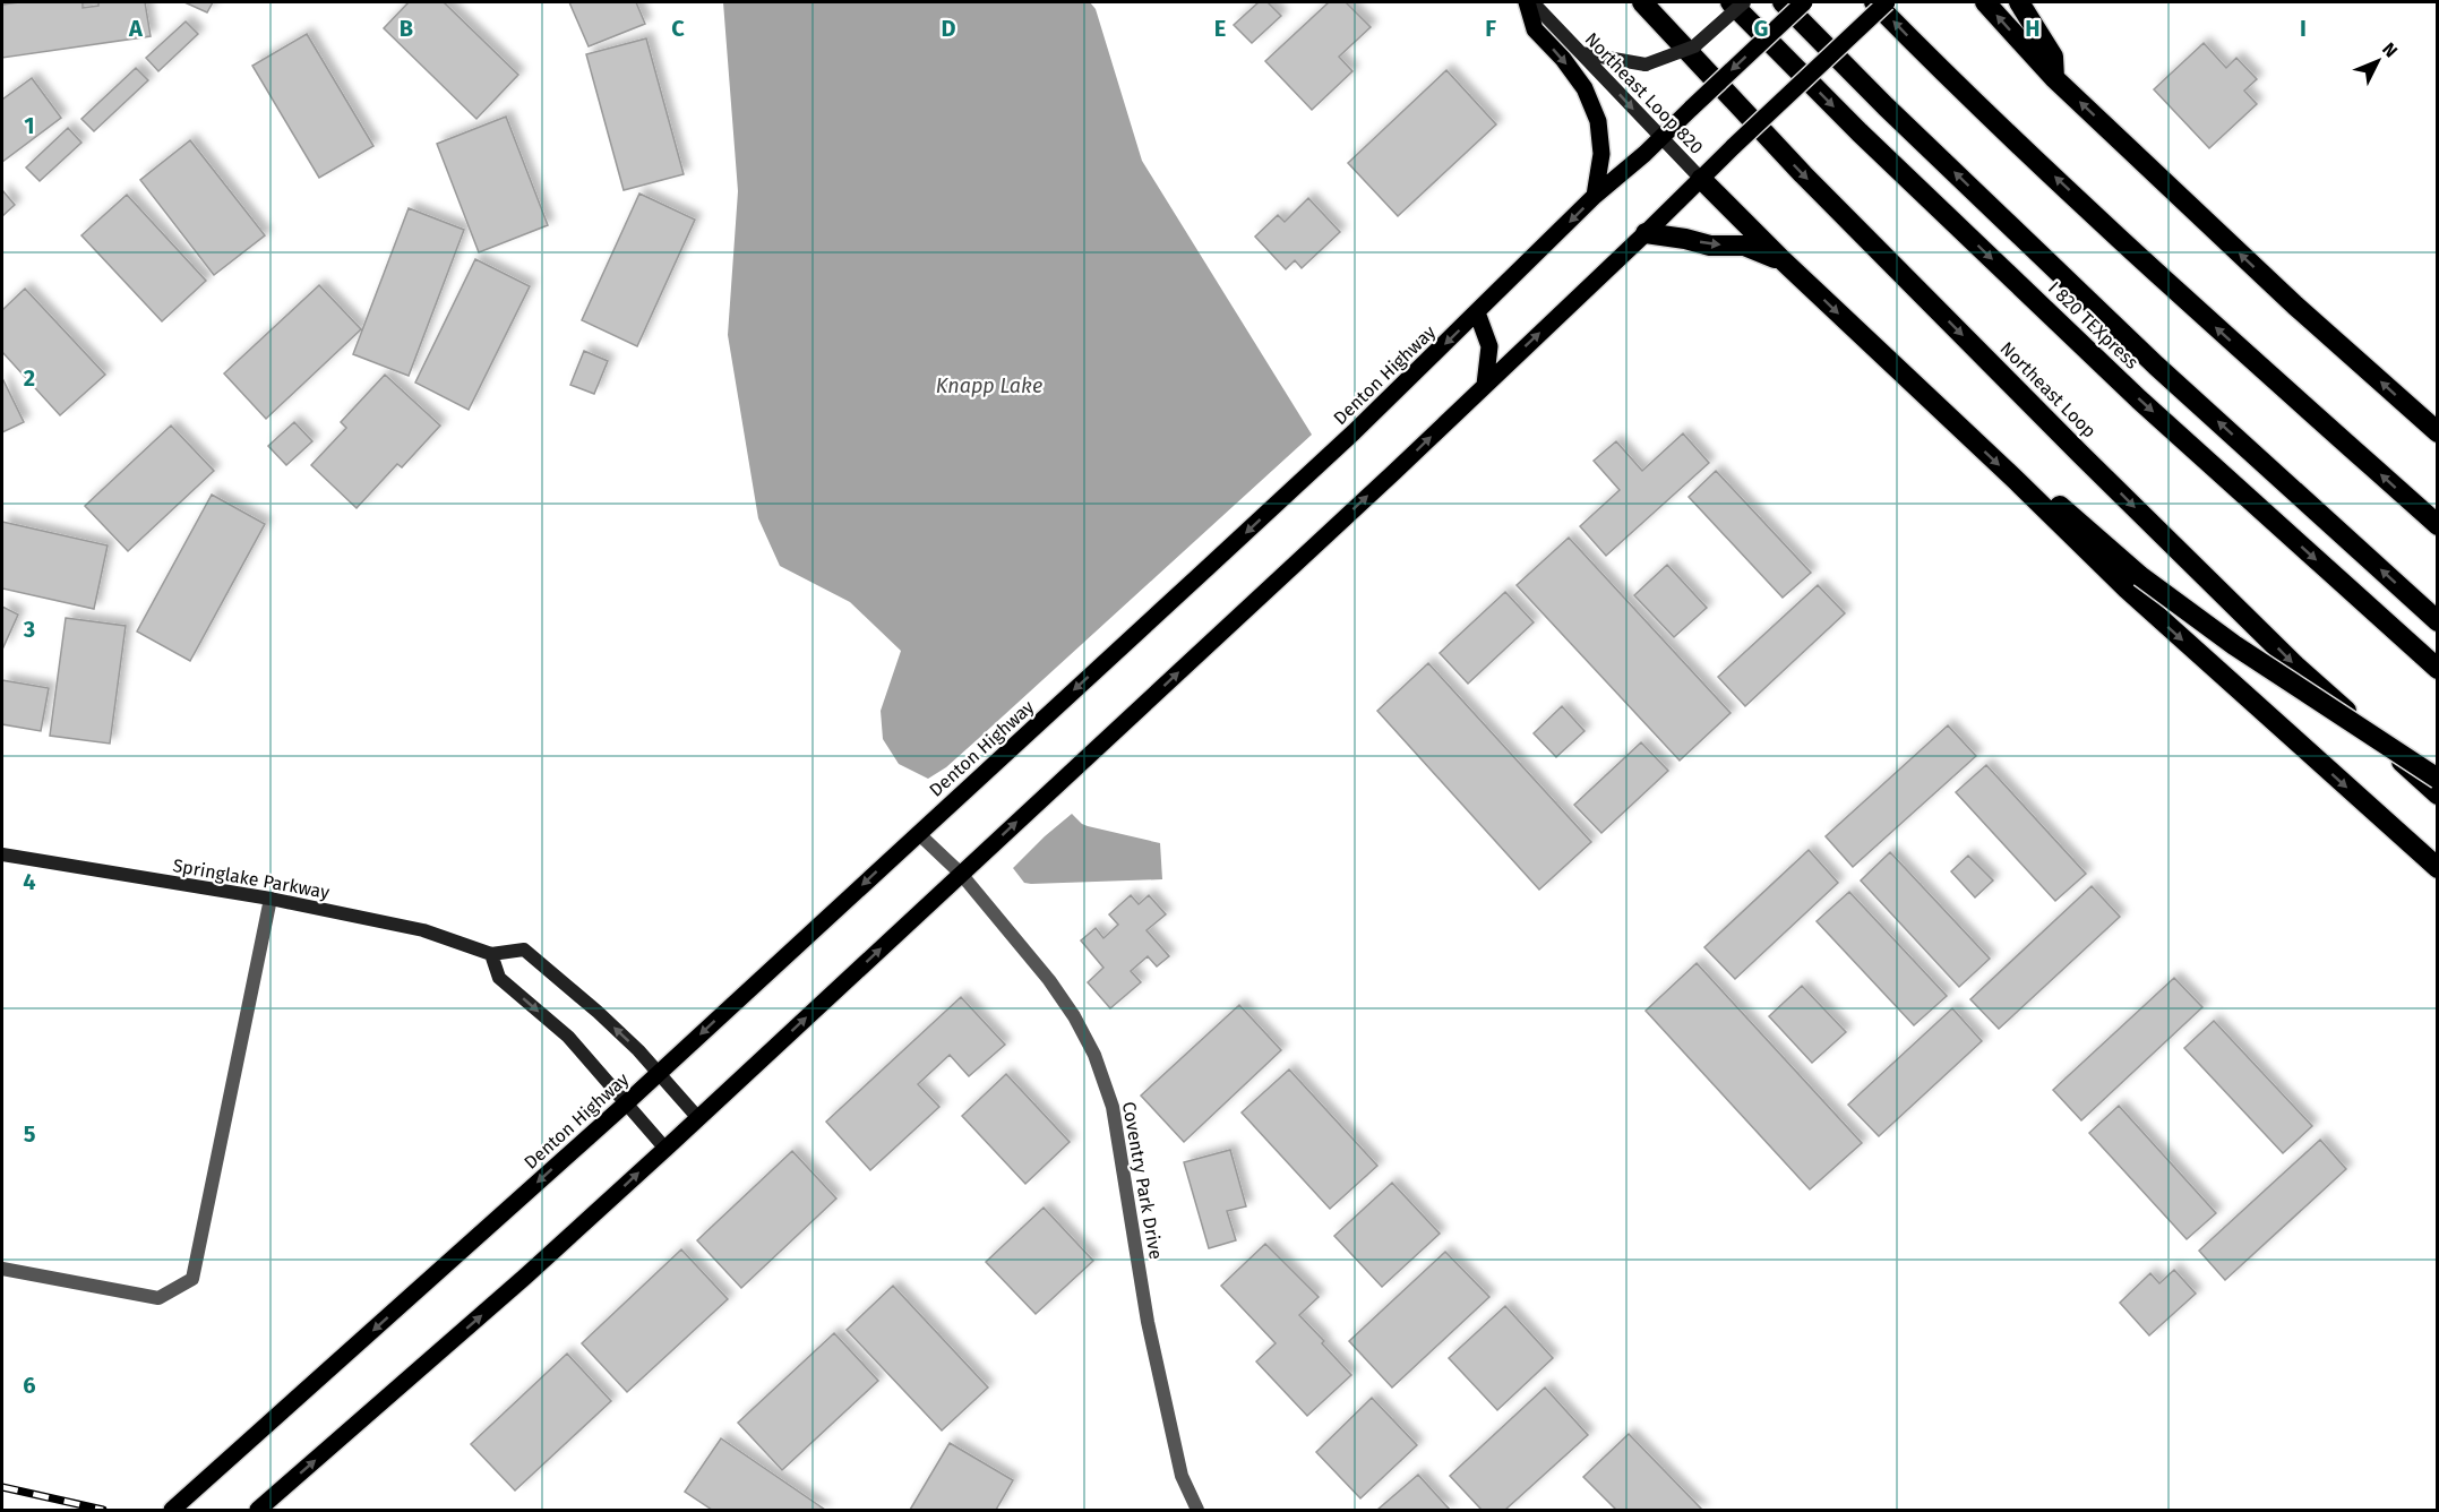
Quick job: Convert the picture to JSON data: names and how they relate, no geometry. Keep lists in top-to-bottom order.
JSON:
{
  "streets": {
    "highway": ["I 820 TEXpress", "Northeast Loop"],
    "main road": ["Denton Highway"],
    "street": ["Northeast Loop 820", "Springlake Parkway", "Coventry Park Drive"]
  },
  "crossings": [
    ["Northeast Loop 820", "Denton Highway"],
    ["Denton Highway", "Springlake Parkway"],
    ["Denton Highway", "Coventry Park Drive"]
  ],
  "one_way": ["Northeast Loop 820"],
  "water": ["Knapp Lake"],
  "north": "top right",
  "grid": {
    "columns": [
      "A",
      "B",
      "C",
      "D",
      "E",
      "F",
      "G",
      "H",
      "I"
    ],
    "rows": [
      "1",
      "2",
      "3",
      "4",
      "5",
      "6"
    ]
  }
}
